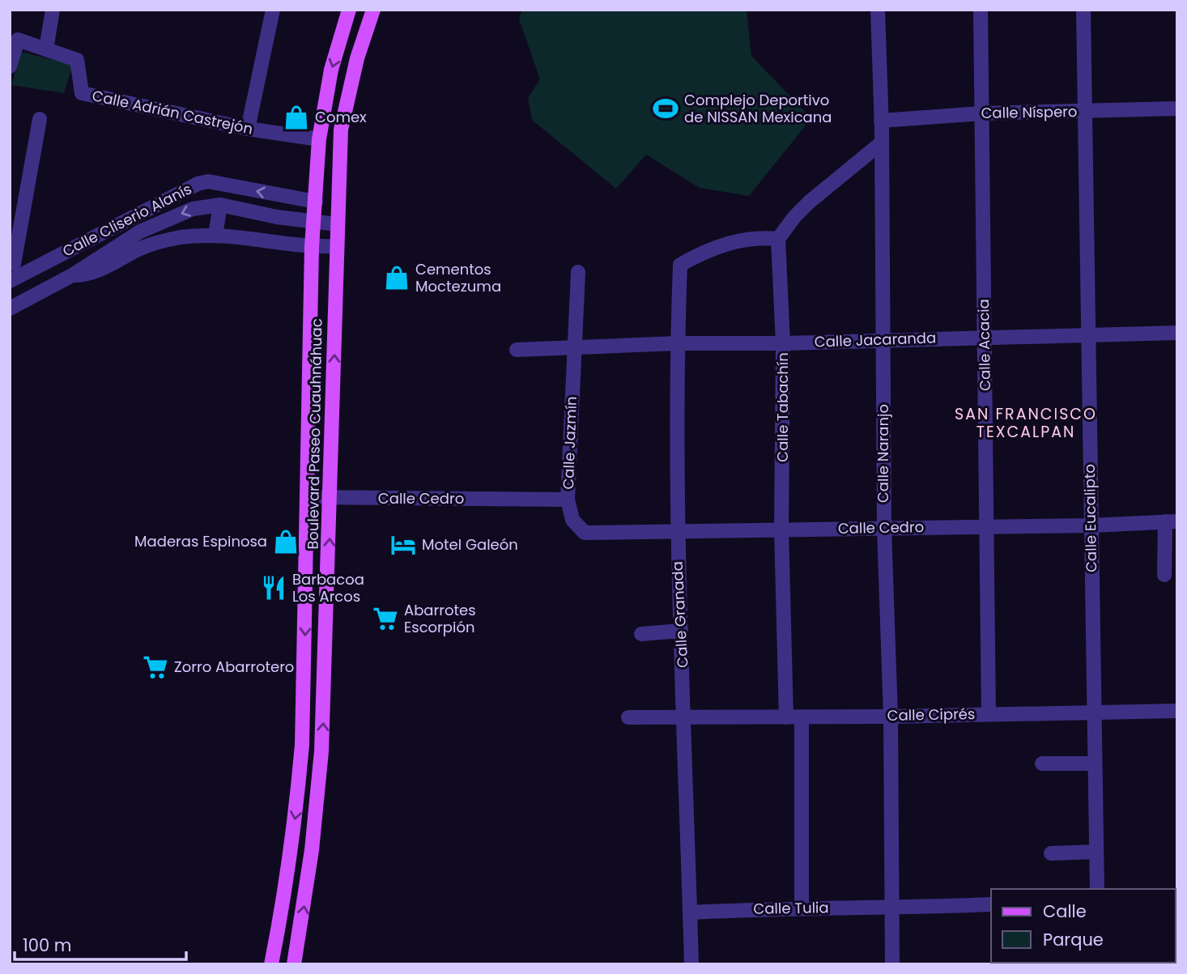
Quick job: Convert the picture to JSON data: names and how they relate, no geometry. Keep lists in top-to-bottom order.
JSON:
{
  "streets": {
    "main road": ["Boulevard Paseo Cuauhnáhuac"],
    "street": [
      "Calle Adrián Castrejón",
      "Calle Níspero",
      "Calle Cliserio Alanís",
      "Calle Jacaranda",
      "Calle Acacia",
      "Calle Tabachín",
      "Calle Jazmín",
      "Calle Naranjo",
      "Calle Cedro",
      "Calle Eucalipto",
      "Calle Granada",
      "Calle Ciprés",
      "Calle Tulia"
    ]
  },
  "crossings": [
    ["Calle Adrián Castrejón", "Boulevard Paseo Cuauhnáhuac"],
    ["Calle Níspero", "Calle Acacia"],
    ["Calle Níspero", "Calle Naranjo"],
    ["Calle Níspero", "Calle Eucalipto"],
    ["Calle Cliserio Alanís", "Boulevard Paseo Cuauhnáhuac"],
    ["Calle Jacaranda", "Calle Acacia"],
    ["Calle Jacaranda", "Calle Tabachín"],
    ["Calle Jacaranda", "Calle Jazmín"],
    ["Calle Jacaranda", "Calle Naranjo"],
    ["Calle Jacaranda", "Calle Eucalipto"],
    ["Calle Jacaranda", "Calle Granada"],
    ["Calle Acacia", "Calle Cedro"],
    ["Calle Acacia", "Calle Ciprés"],
    ["Calle Tabachín", "Calle Cedro"],
    ["Calle Tabachín", "Calle Granada"],
    ["Calle Tabachín", "Calle Ciprés"],
    ["Boulevard Paseo Cuauhnáhuac", "Calle Cedro"],
    ["Calle Jazmín", "Calle Cedro"],
    ["Calle Naranjo", "Calle Cedro"],
    ["Calle Naranjo", "Calle Ciprés"],
    ["Calle Naranjo", "Calle Tulia"],
    ["Calle Cedro", "Calle Eucalipto"],
    ["Calle Cedro", "Calle Granada"],
    ["Calle Eucalipto", "Calle Ciprés"],
    ["Calle Granada", "Calle Ciprés"],
    ["Calle Granada", "Calle Tulia"]
  ],
  "districts": ["SAN FRANCISCO TEXCALPAN"],
  "places": {
    "sports": ["Complejo Deportivo de NISSAN Mexicana"],
    "shop": ["Comex", "Cementos Moctezuma", "Maderas Espinosa"],
    "hotel": ["Motel Galeón"],
    "restaurant": ["Barbacoa Los Arcos"],
    "supermarket": ["Abarrotes Escorpión", "Zorro Abarrotero"]
  },
  "legend": ["Calle", "Parque"],
  "scale_bar": "100 m"
}
